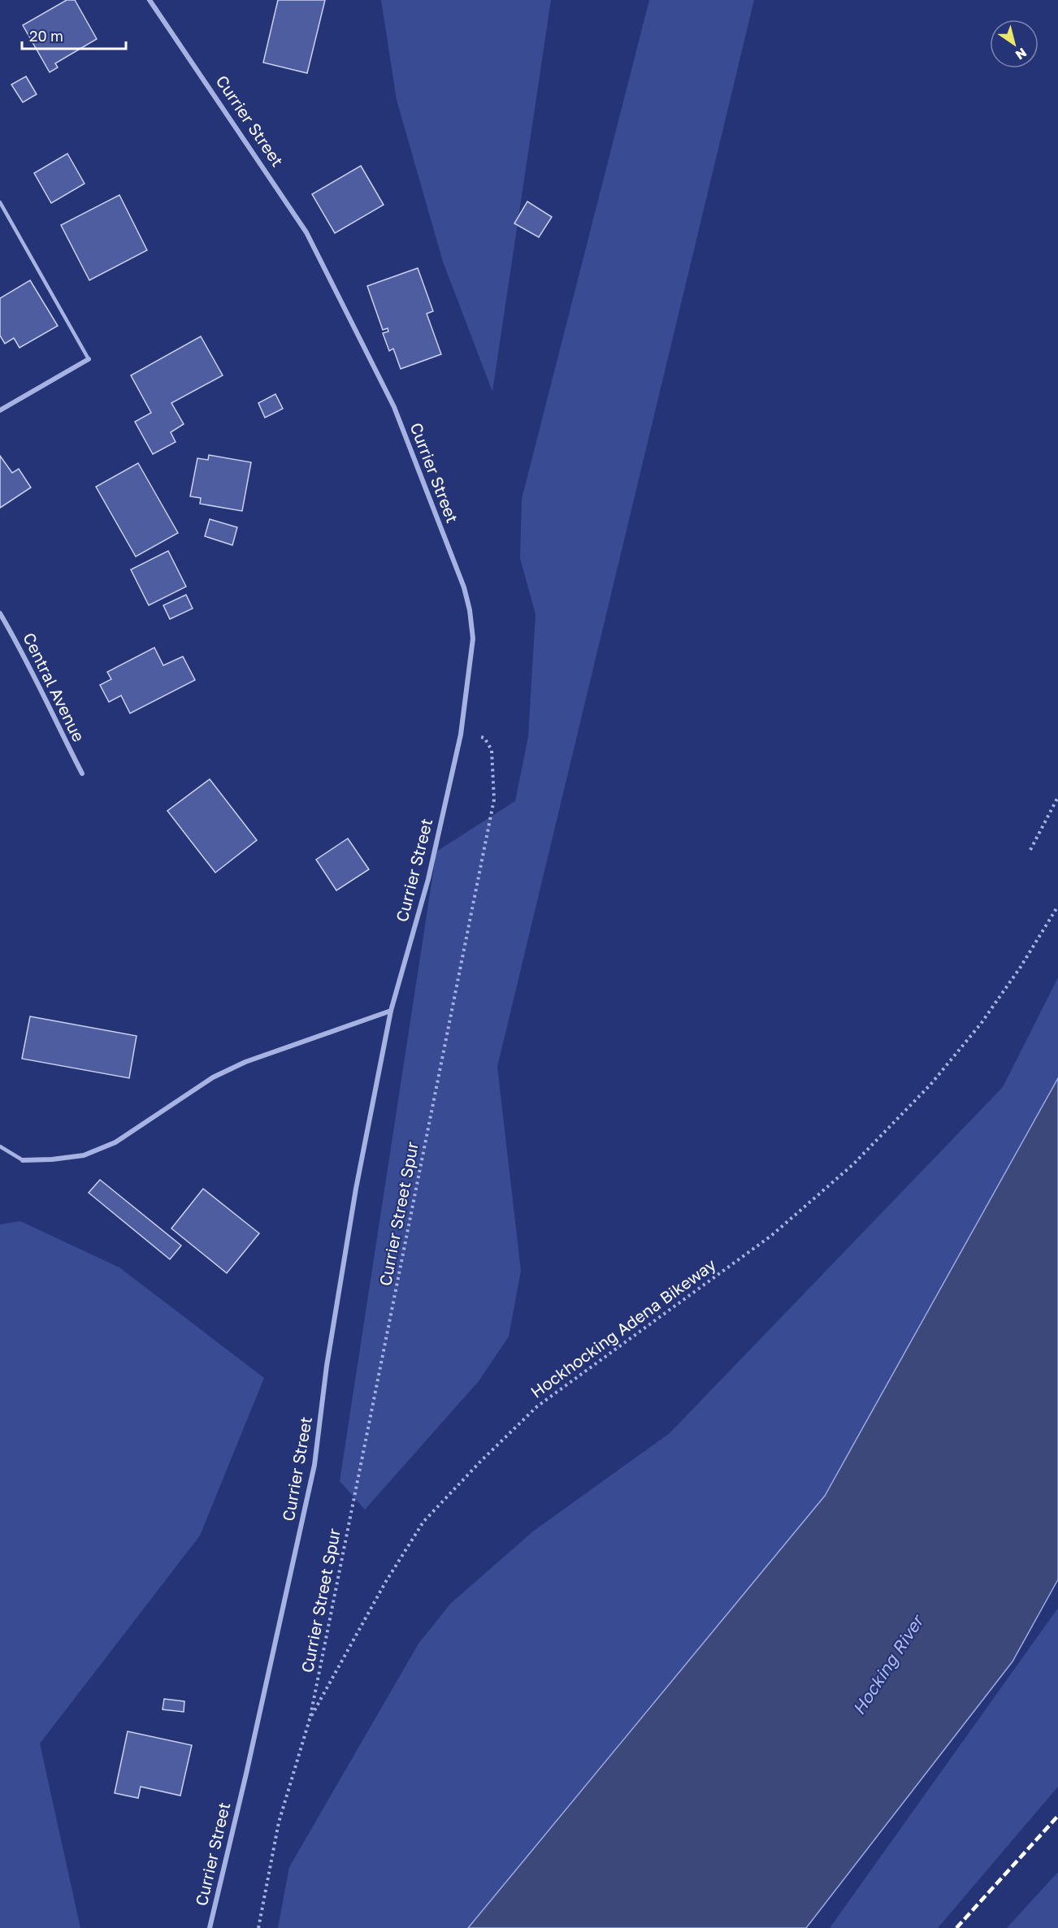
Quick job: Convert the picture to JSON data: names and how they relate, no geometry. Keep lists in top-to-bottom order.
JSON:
{
  "streets": {
    "street": ["Currier Street", "Central Avenue"],
    "path": ["Currier Street Spur", "Hockhocking Adena Bikeway"]
  },
  "crossings": [
    ["Currier Street", "Currier Street Spur"],
    ["Currier Street Spur", "Hockhocking Adena Bikeway"]
  ],
  "water": ["Hocking River"],
  "scale_bar": "20 m",
  "north": "bottom right"
}
